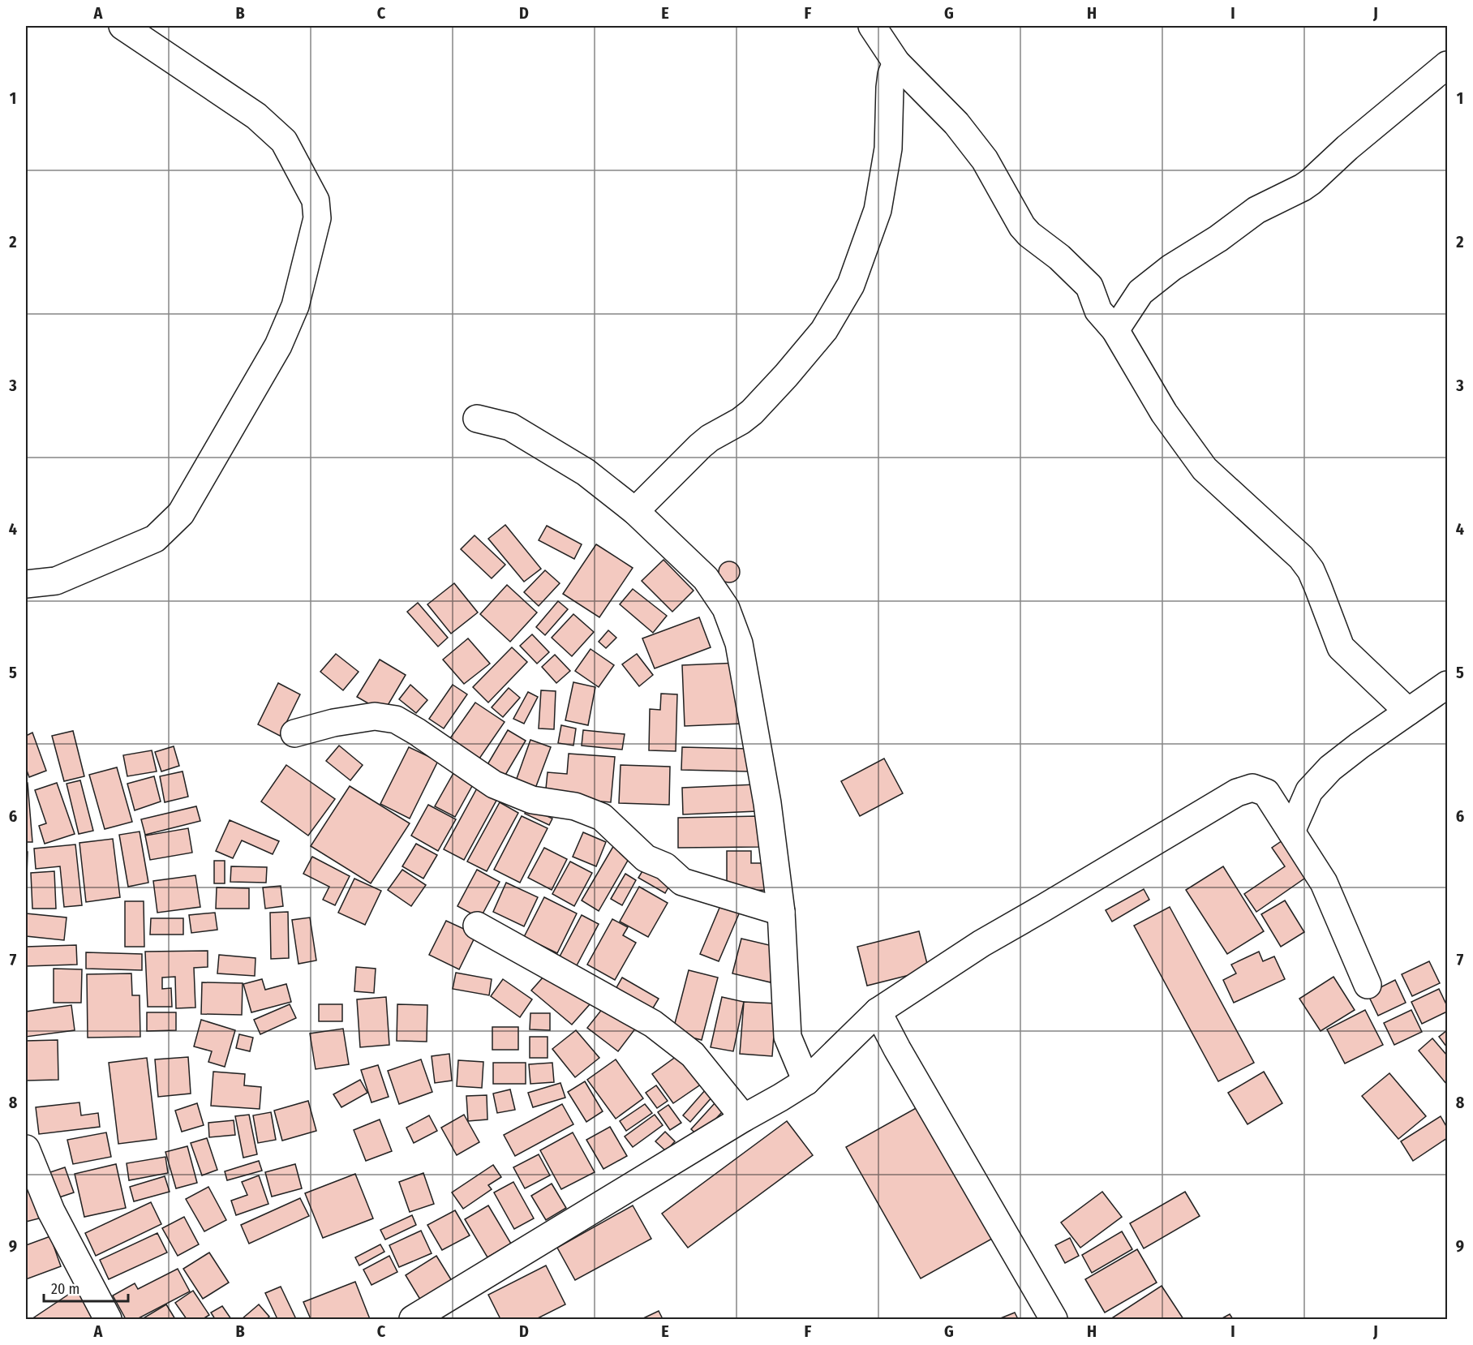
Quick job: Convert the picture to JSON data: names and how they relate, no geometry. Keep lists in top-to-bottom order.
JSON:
{
  "scale_bar": "20 m",
  "grid": {
    "columns": [
      "A",
      "B",
      "C",
      "D",
      "E",
      "F",
      "G",
      "H",
      "I",
      "J"
    ],
    "rows": [
      "1",
      "2",
      "3",
      "4",
      "5",
      "6",
      "7",
      "8",
      "9"
    ]
  }
}
